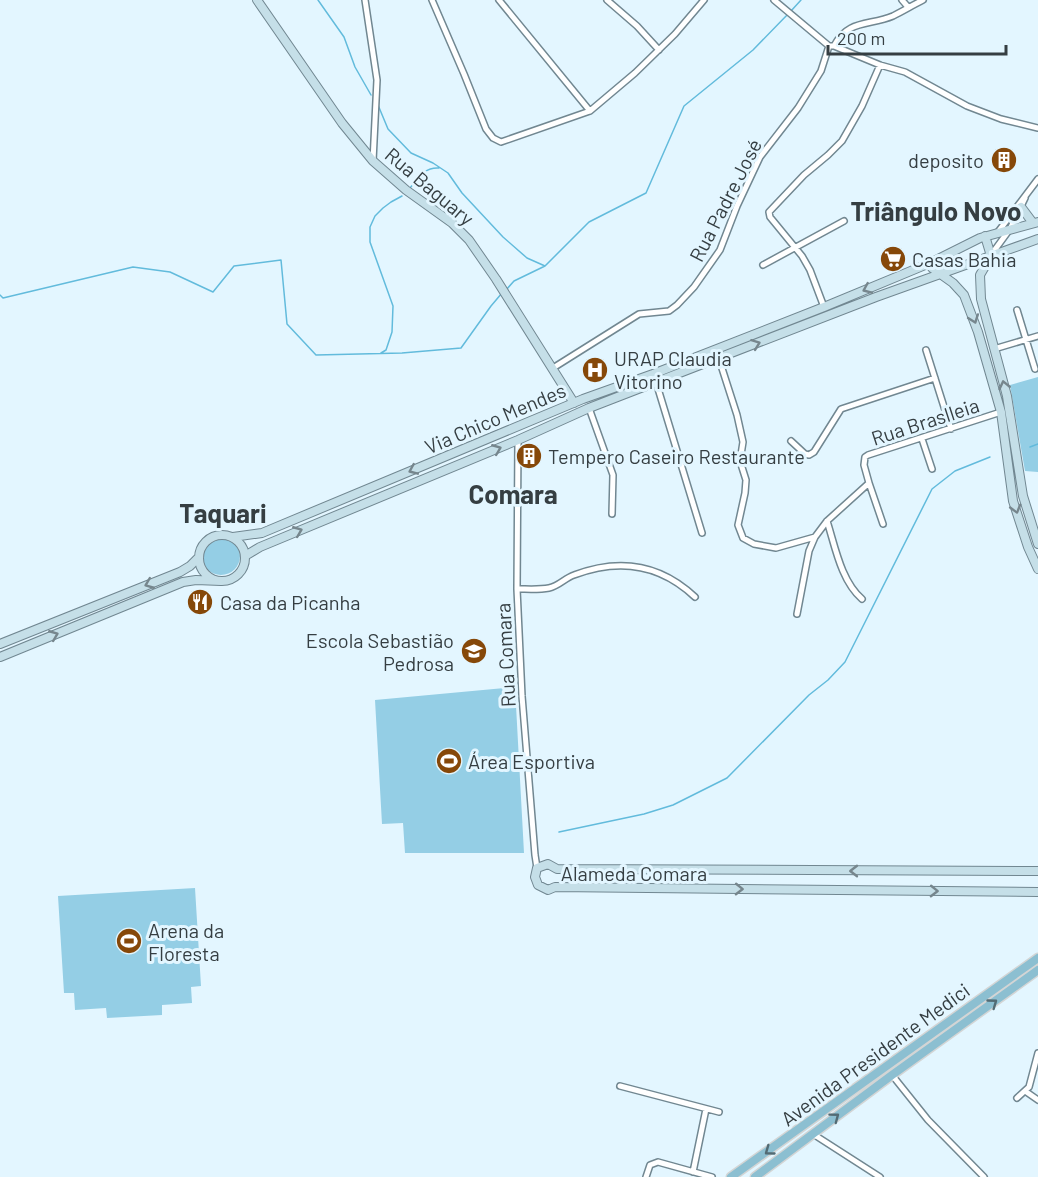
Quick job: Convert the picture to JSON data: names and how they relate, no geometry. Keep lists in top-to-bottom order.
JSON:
{
  "streets": {
    "main road": [
      "Rua Baguary",
      "Via Chico Mendes",
      "Alameda Comara",
      "Avenida Presidente Medici"
    ],
    "street": ["Rua Padre José", "Rua Braslleia", "Rua Comara"]
  },
  "crossings": [
    ["Rua Baguary", "Rua Padre José"],
    ["Rua Baguary", "Via Chico Mendes"],
    ["Via Chico Mendes", "Rua Comara"],
    ["Rua Comara", "Alameda Comara"]
  ],
  "districts": ["Triângulo Novo", "Comara", "Taquari"],
  "places": {
    "building": ["deposito", "Tempero Caseiro Restaurante"],
    "supermarket": ["Casas Bahia"],
    "hospital": ["URAP Claudia Vitorino"],
    "restaurant": ["Casa da Picanha"],
    "school or university": ["Escola Sebastião Pedrosa"],
    "sports": ["Área Esportiva", "Arena da Floresta"]
  },
  "scale_bar": "200 m"
}
